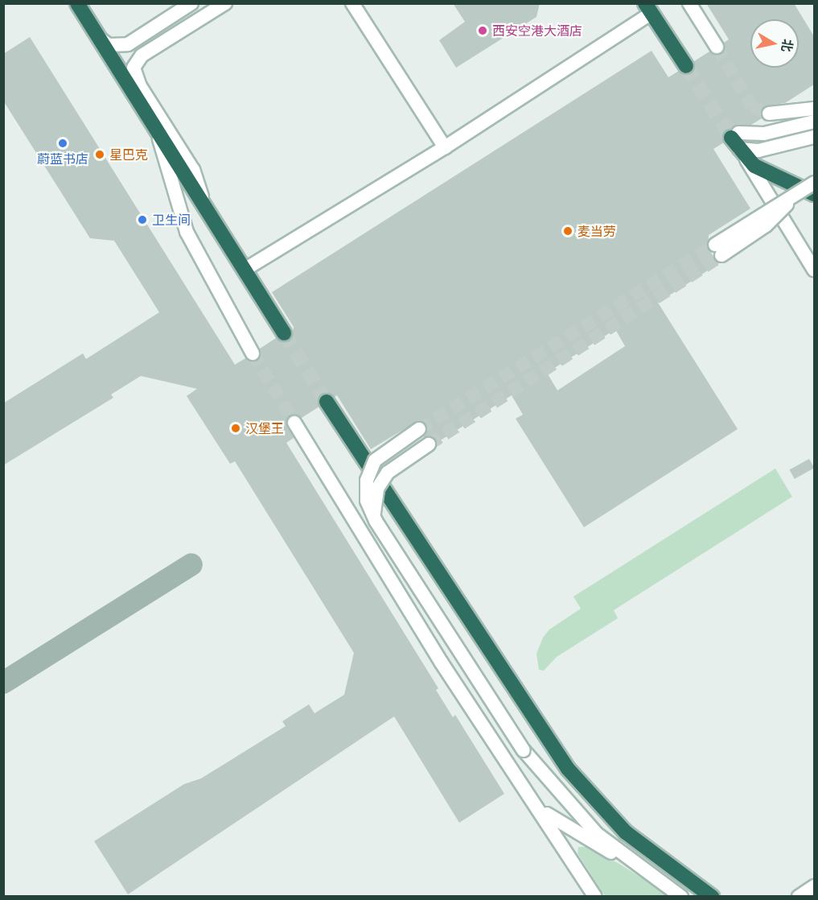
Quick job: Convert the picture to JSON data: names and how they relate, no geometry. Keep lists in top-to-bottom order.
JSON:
{
  "places": [
    "西安空港大酒店",
    "蔚蓝书店",
    "星巴克",
    "卫生间",
    "麦当劳",
    "汉堡王"
  ],
  "north": "right"
}
